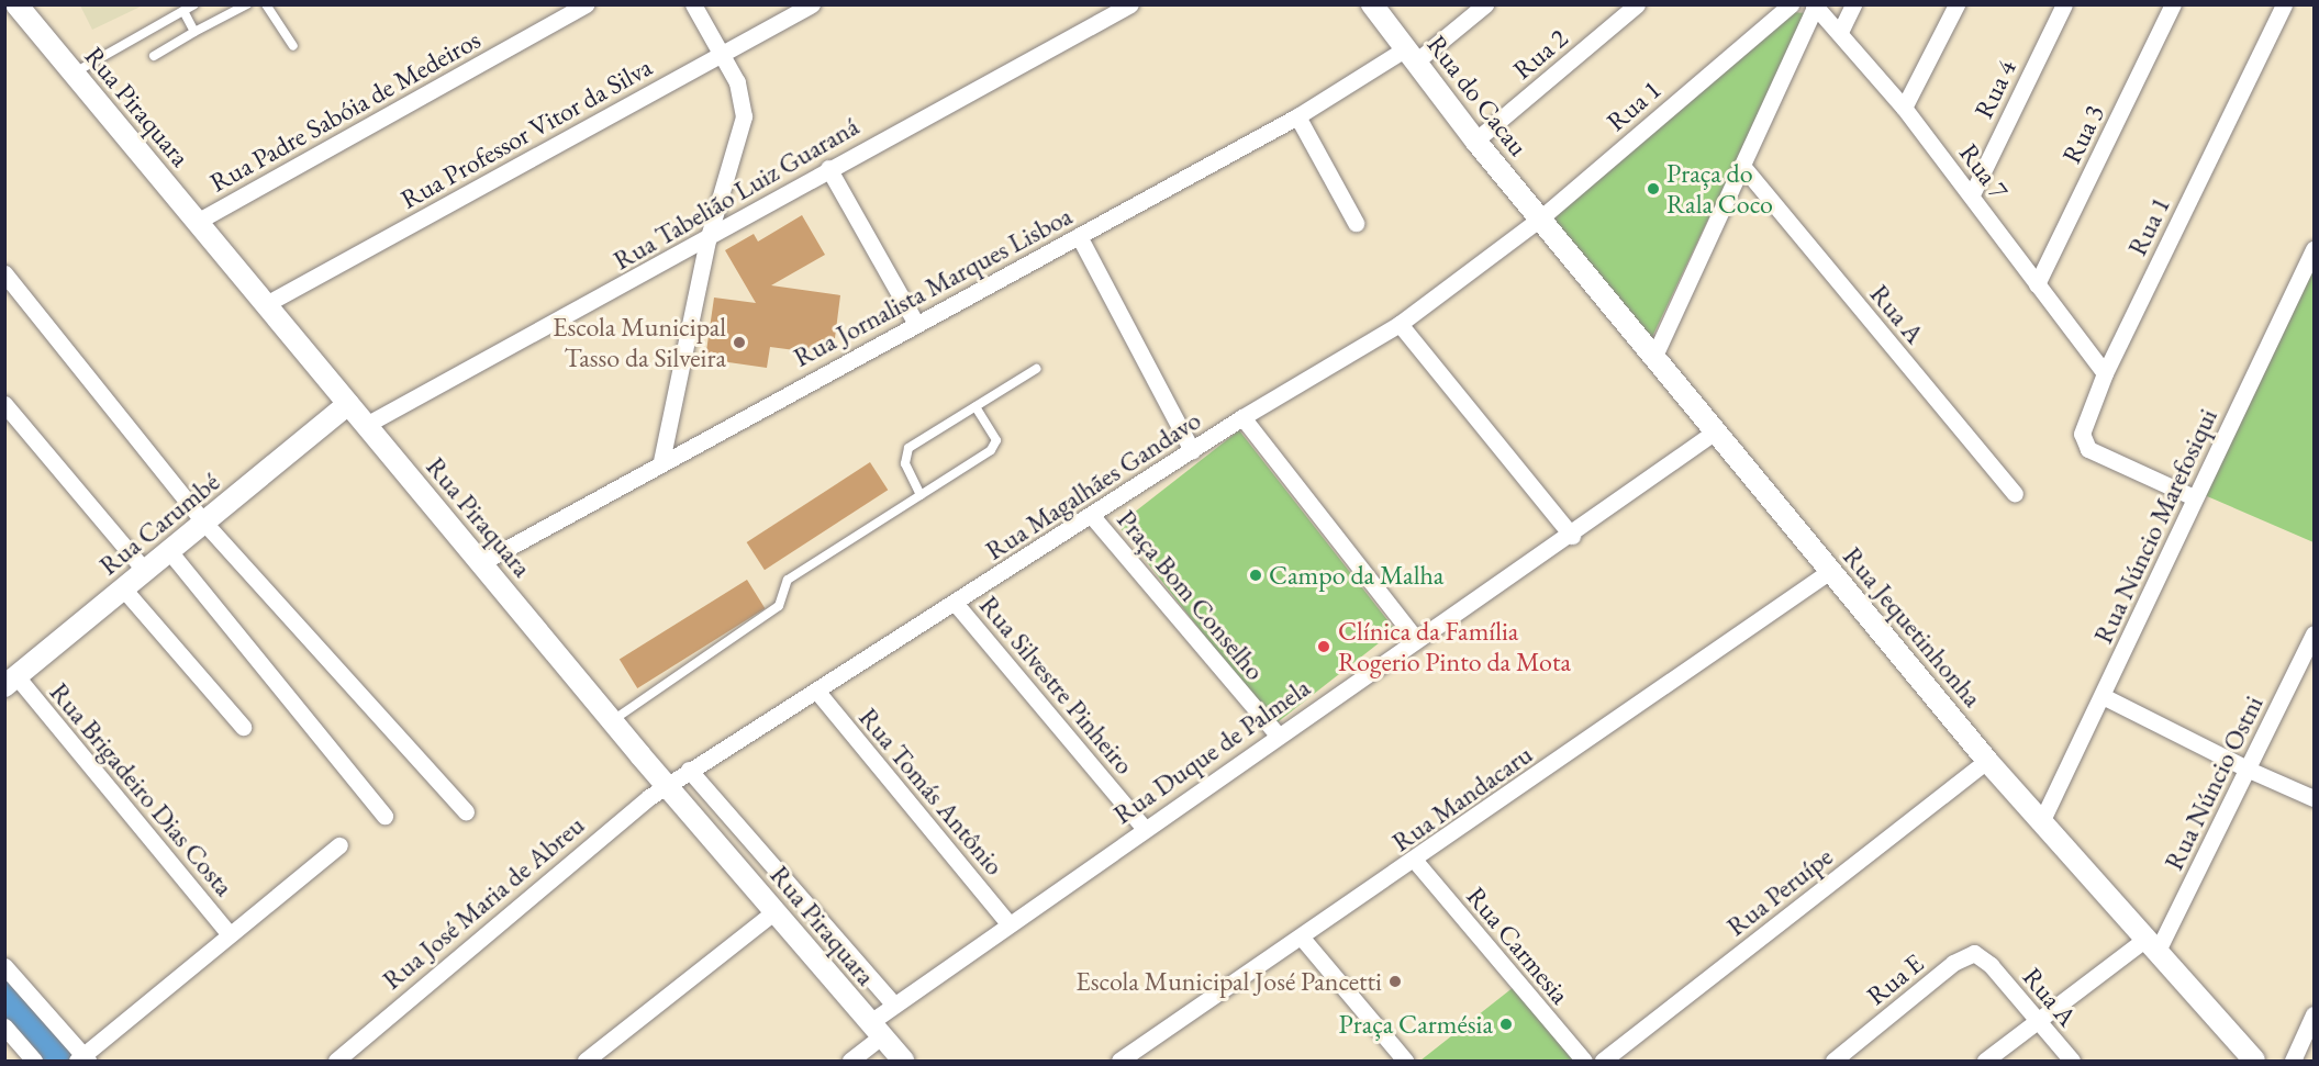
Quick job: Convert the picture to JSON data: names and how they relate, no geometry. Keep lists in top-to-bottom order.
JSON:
{
  "streets": {
    "street": [
      "Rua 2",
      "Rua 4",
      "Rua do Cacau",
      "Rua 1",
      "Rua Piraquara",
      "Rua Padre Sabóia de Medeiros",
      "Rua Professor Vitor da Silva",
      "Rua 3",
      "Rua 7",
      "Rua Tabelião Luiz Guaraná",
      "Rua Jornalista Marques Lisboa",
      "Rua A",
      "Rua Magalhães Gandavo",
      "Rua Carumbé",
      "Rua Núncio Marefosiqui",
      "Praça Bom Conselho",
      "Rua Jequetinhonha",
      "Rua Silvestre Pinheiro",
      "Rua Duque de Palmela",
      "Rua Núncio Ostni",
      "Rua Brigadeiro Dias Costa",
      "Rua Tomás Antônio",
      "Rua Mandacaru",
      "Rua Peruípe",
      "Rua José Maria de Abreu",
      "Rua Carmesia",
      "Rua E"
    ]
  },
  "crossings": [
    ["Rua 2", "Rua do Cacau"],
    ["Rua 4", "Rua 7"],
    ["Rua do Cacau", "Rua 1"],
    ["Rua do Cacau", "Rua Jornalista Marques Lisboa"],
    ["Rua do Cacau", "Rua Magalhães Gandavo"],
    ["Rua do Cacau", "Rua Jequetinhonha"],
    ["Rua 1", "Rua 7"],
    ["Rua 1", "Rua Magalhães Gandavo"],
    ["Rua 1", "Rua Núncio Marefosiqui"],
    ["Rua 1", "Rua Jequetinhonha"],
    ["Rua Piraquara", "Rua Padre Sabóia de Medeiros"],
    ["Rua Piraquara", "Rua Professor Vitor da Silva"],
    ["Rua Piraquara", "Rua Tabelião Luiz Guaraná"],
    ["Rua Piraquara", "Rua Jornalista Marques Lisboa"],
    ["Rua Piraquara", "Rua Magalhães Gandavo"],
    ["Rua Piraquara", "Rua Carumbé"],
    ["Rua Piraquara", "Rua Duque de Palmela"],
    ["Rua Piraquara", "Rua José Maria de Abreu"],
    ["Rua 3", "Rua 7"],
    ["Rua A", "Rua E"],
    ["Rua Magalhães Gandavo", "Praça Bom Conselho"],
    ["Rua Magalhães Gandavo", "Rua Jequetinhonha"],
    ["Rua Magalhães Gandavo", "Rua Silvestre Pinheiro"],
    ["Rua Magalhães Gandavo", "Rua Tomás Antônio"],
    ["Rua Magalhães Gandavo", "Rua José Maria de Abreu"],
    ["Rua Carumbé", "Rua Brigadeiro Dias Costa"],
    ["Rua Núncio Marefosiqui", "Rua Jequetinhonha"],
    ["Praça Bom Conselho", "Rua Duque de Palmela"],
    ["Rua Jequetinhonha", "Rua Duque de Palmela"],
    ["Rua Jequetinhonha", "Rua Núncio Ostni"],
    ["Rua Jequetinhonha", "Rua Mandacaru"],
    ["Rua Jequetinhonha", "Rua Peruípe"],
    ["Rua Silvestre Pinheiro", "Rua Duque de Palmela"],
    ["Rua Duque de Palmela", "Rua Tomás Antônio"],
    ["Rua Mandacaru", "Rua Carmesia"]
  ],
  "places": [
    "Praça do Rala Coco",
    "Escola Municipal Tasso da Silveira",
    "Campo da Malha",
    "Clínica da Família Rogerio Pinto da Mota",
    "Escola Municipal José Pancetti",
    "Praça Carmésia"
  ]
}
